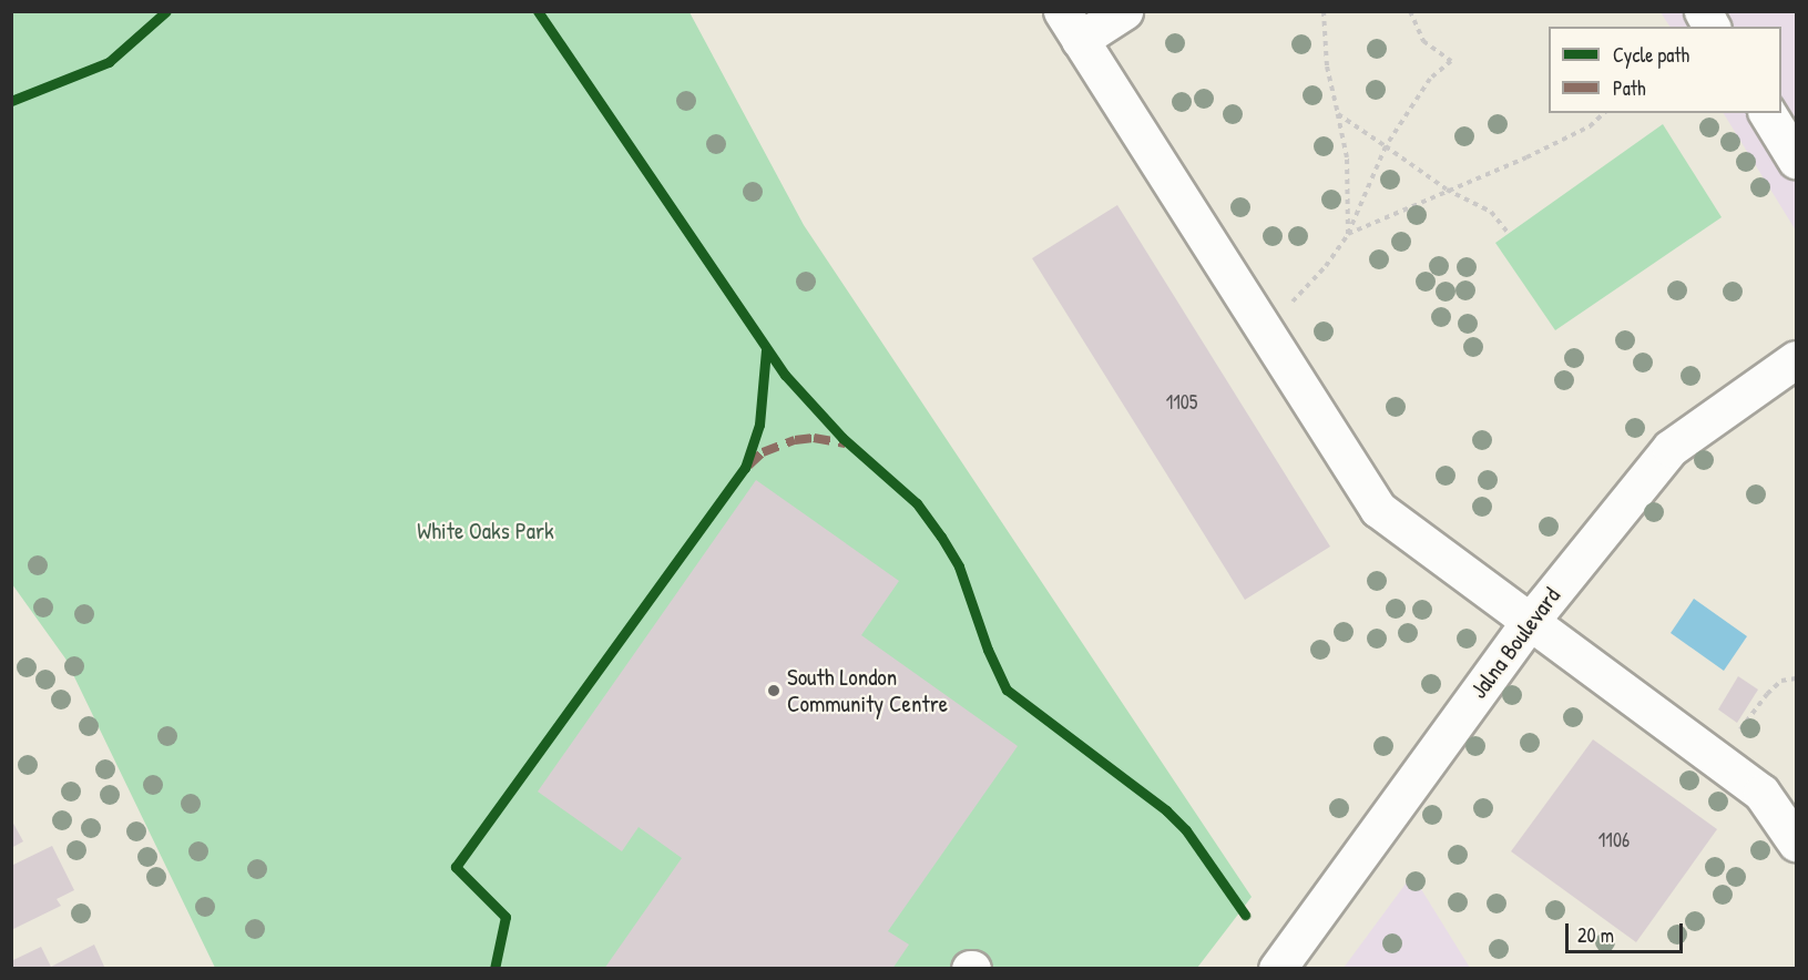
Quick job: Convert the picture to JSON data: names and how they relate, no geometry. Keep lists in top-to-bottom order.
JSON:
{
  "streets": {
    "street": ["Jalna Boulevard"]
  },
  "parks": ["White Oaks Park"],
  "places": ["South London Community Centre"],
  "house_numbers": ["1105", "1106"],
  "legend": ["Cycle path", "Path"],
  "scale_bar": "20 m"
}
